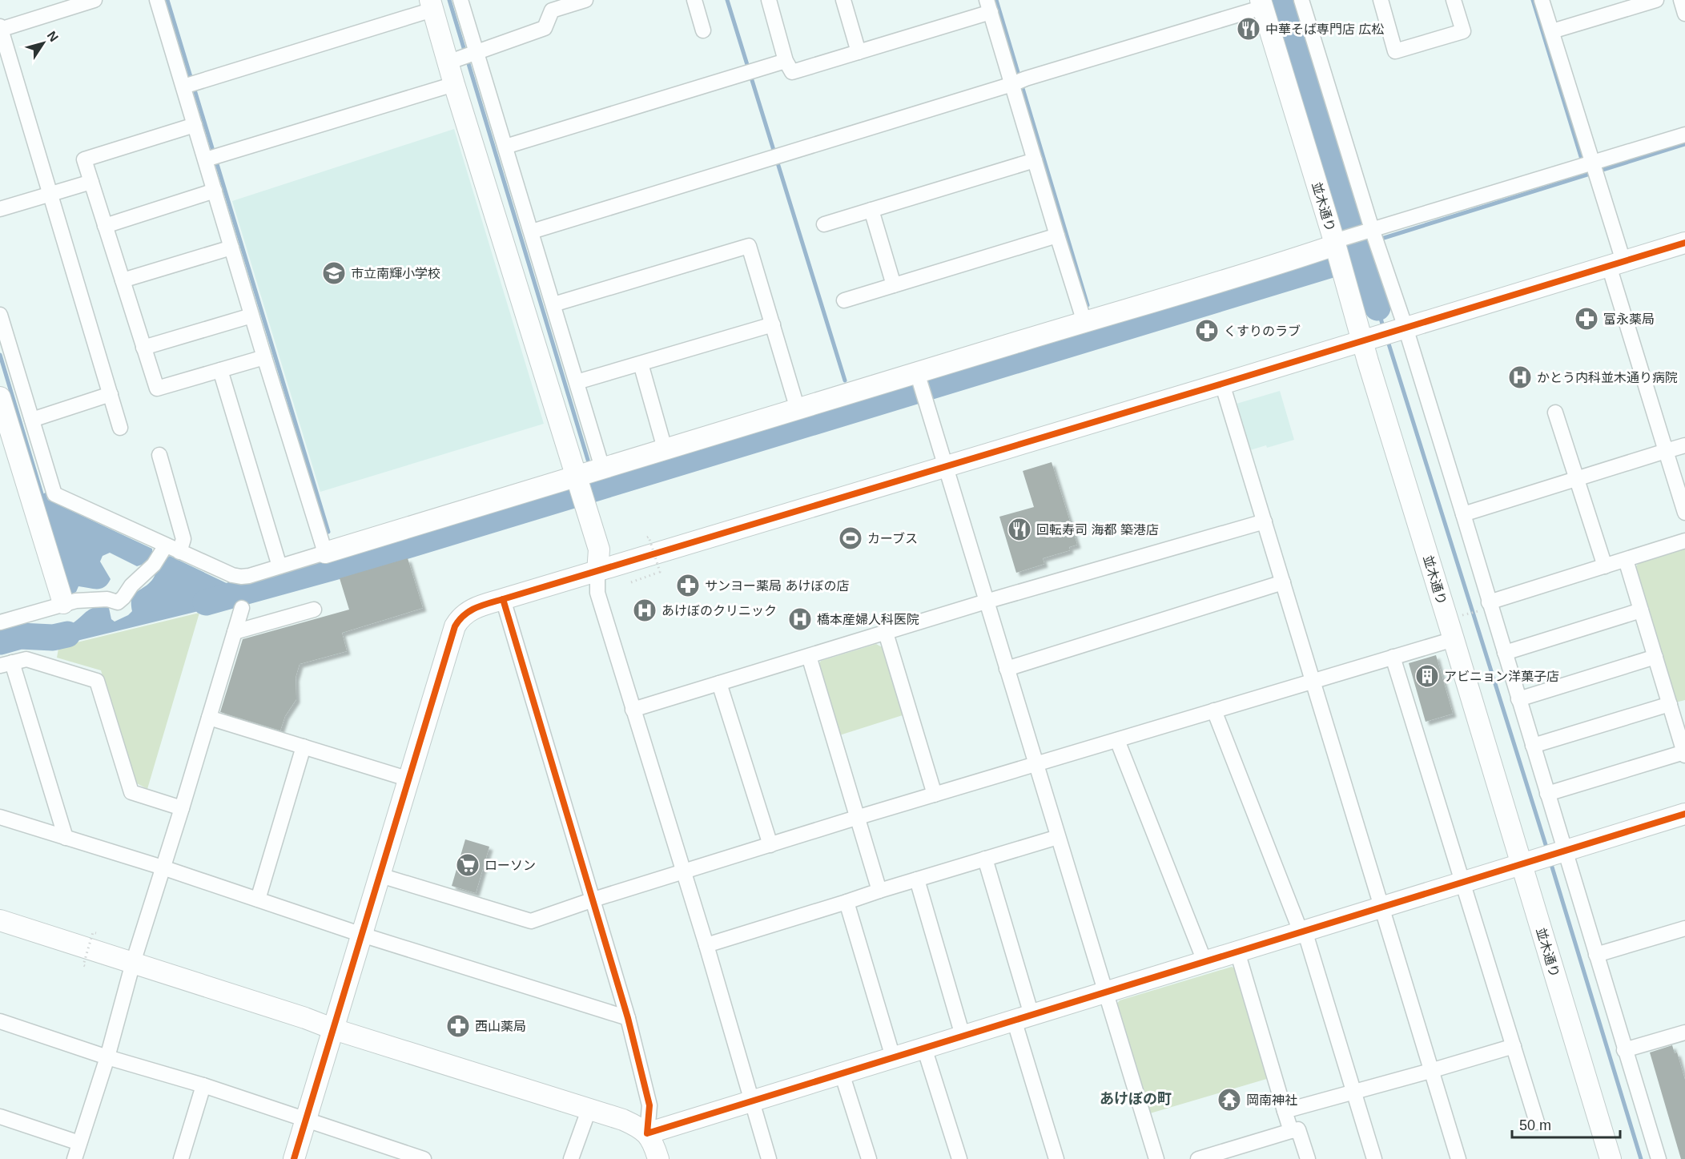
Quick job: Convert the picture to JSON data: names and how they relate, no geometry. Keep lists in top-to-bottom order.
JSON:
{
  "streets": {
    "street": ["並木通り"]
  },
  "districts": ["あけぼの町"],
  "places": {
    "restaurant": ["中華そば専門店 広松", "回転寿司 海都 築港店"],
    "school or university": ["市立南輝小学校"],
    "pharmacy": [
      "富永薬局",
      "くすりのラブ",
      "サンヨー薬局 あけぼの店",
      "西山薬局"
    ],
    "hospital": ["かとう内科並木通り病院", "あけぼのクリニック", "橋本産婦人科医院"],
    "sports": ["カーブス"],
    "building": ["アビニョン洋菓子店"],
    "supermarket": ["ローソン"],
    "temple": ["岡南神社"]
  },
  "scale_bar": "50 m",
  "north": "top right"
}
